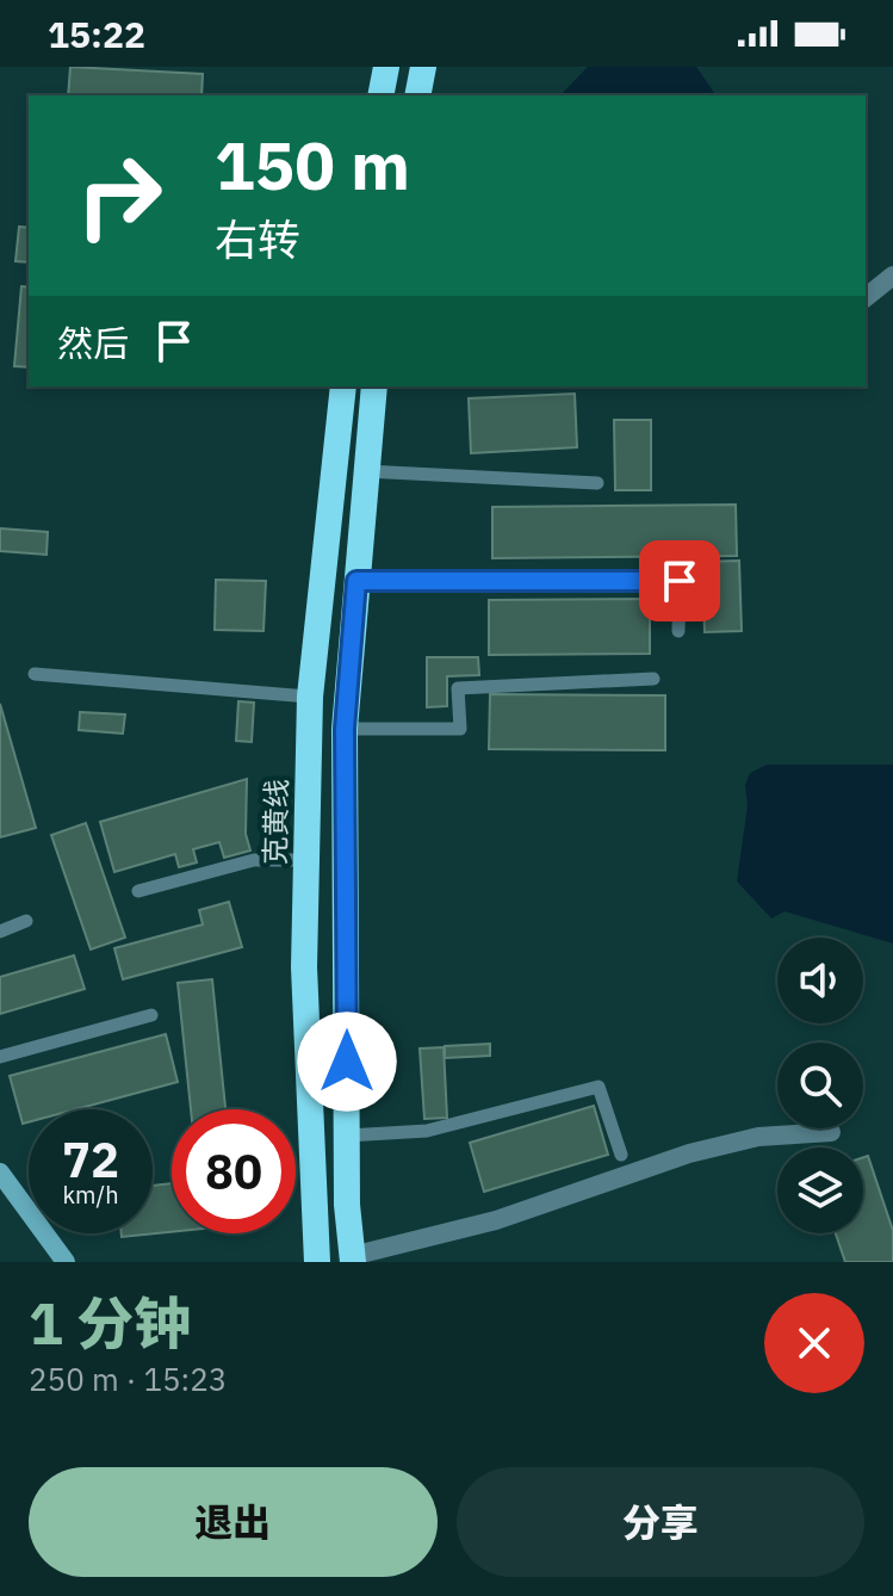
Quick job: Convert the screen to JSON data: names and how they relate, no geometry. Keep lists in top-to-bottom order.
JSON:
{
  "streets": {
    "highway": ["克黄线"]
  },
  "page": {
    "status": "15:22",
    "turn": ["150 m", "右转"],
    "then": "然后",
    "speed": "72 km/h",
    "limit": "80",
    "heading": ["1 分钟", "250 m · 15:23"],
    "buttons": ["退出", "分享"]
  }
}
